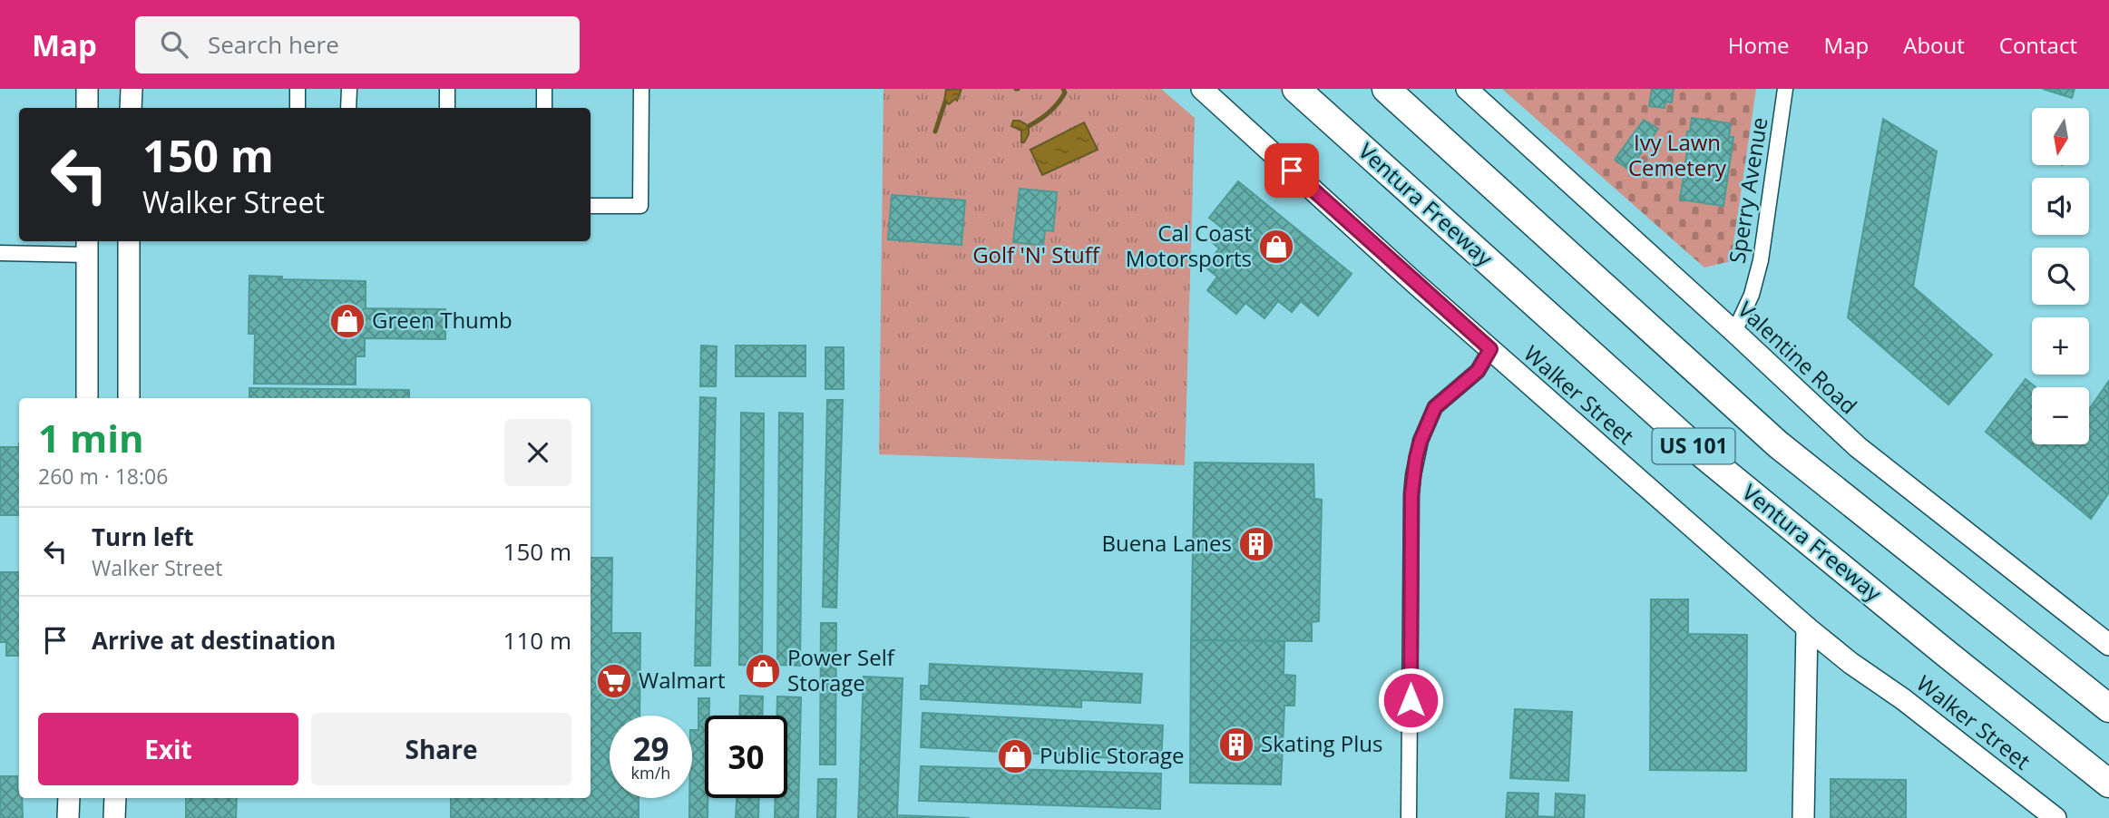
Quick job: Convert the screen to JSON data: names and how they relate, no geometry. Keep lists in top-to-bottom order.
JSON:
{
  "streets": {
    "highway": ["Ventura Freeway", "US 101"],
    "street": ["Sperry Avenue", "Valentine Road", "Walker Street"]
  },
  "crossings": [
    ["Sperry Avenue", "Valentine Road"]
  ],
  "parks": ["Ivy Lawn Cemetery", "Golf 'N' Stuff"],
  "places": {
    "shop": [
      "Cal Coast Motorsports",
      "Green Thumb",
      "Power Self Storage",
      "Public Storage"
    ],
    "building": ["Buena Lanes", "Skating Plus"],
    "supermarket": ["Walmart"]
  },
  "north": "bottom",
  "page": {
    "header": "Map",
    "search": "Search here",
    "nav": [
      "Home",
      "Map",
      "About",
      "Contact"
    ],
    "map_buttons": ["+", "−"],
    "turn": ["150 m", "Walker Street"],
    "heading": ["1 min", "260 m · 18:06"],
    "list": [
      {
        "name": "Turn left",
        "note": "Walker Street",
        "value": "150 m"
      },
      {
        "name": "Arrive at destination",
        "value": "110 m"
      }
    ],
    "buttons": ["Exit", "Share"],
    "speed": "29 km/h",
    "limit": "30"
  }
}
